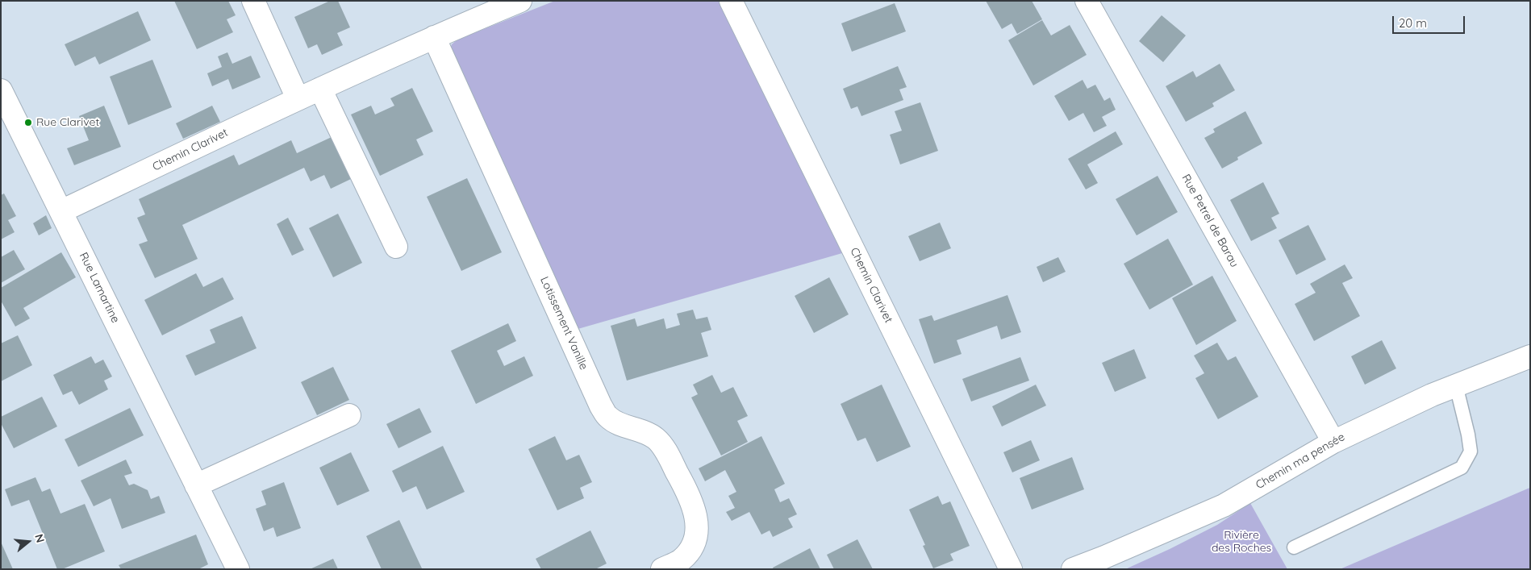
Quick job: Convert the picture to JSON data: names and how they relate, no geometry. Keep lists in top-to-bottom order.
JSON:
{
  "streets": {
    "street": [
      "Chemin Clarivet",
      "Rue Petrel de Barau",
      "Rue Lamartine",
      "Lotissement Vanille",
      "Chemin ma pensée"
    ]
  },
  "crossings": [
    ["Chemin Clarivet", "Rue Lamartine"],
    ["Chemin Clarivet", "Lotissement Vanille"],
    ["Rue Petrel de Barau", "Chemin ma pensée"]
  ],
  "parks": ["Rivière des Roches"],
  "places": ["Rue Clarivet"],
  "scale_bar": "20 m",
  "north": "right"
}
